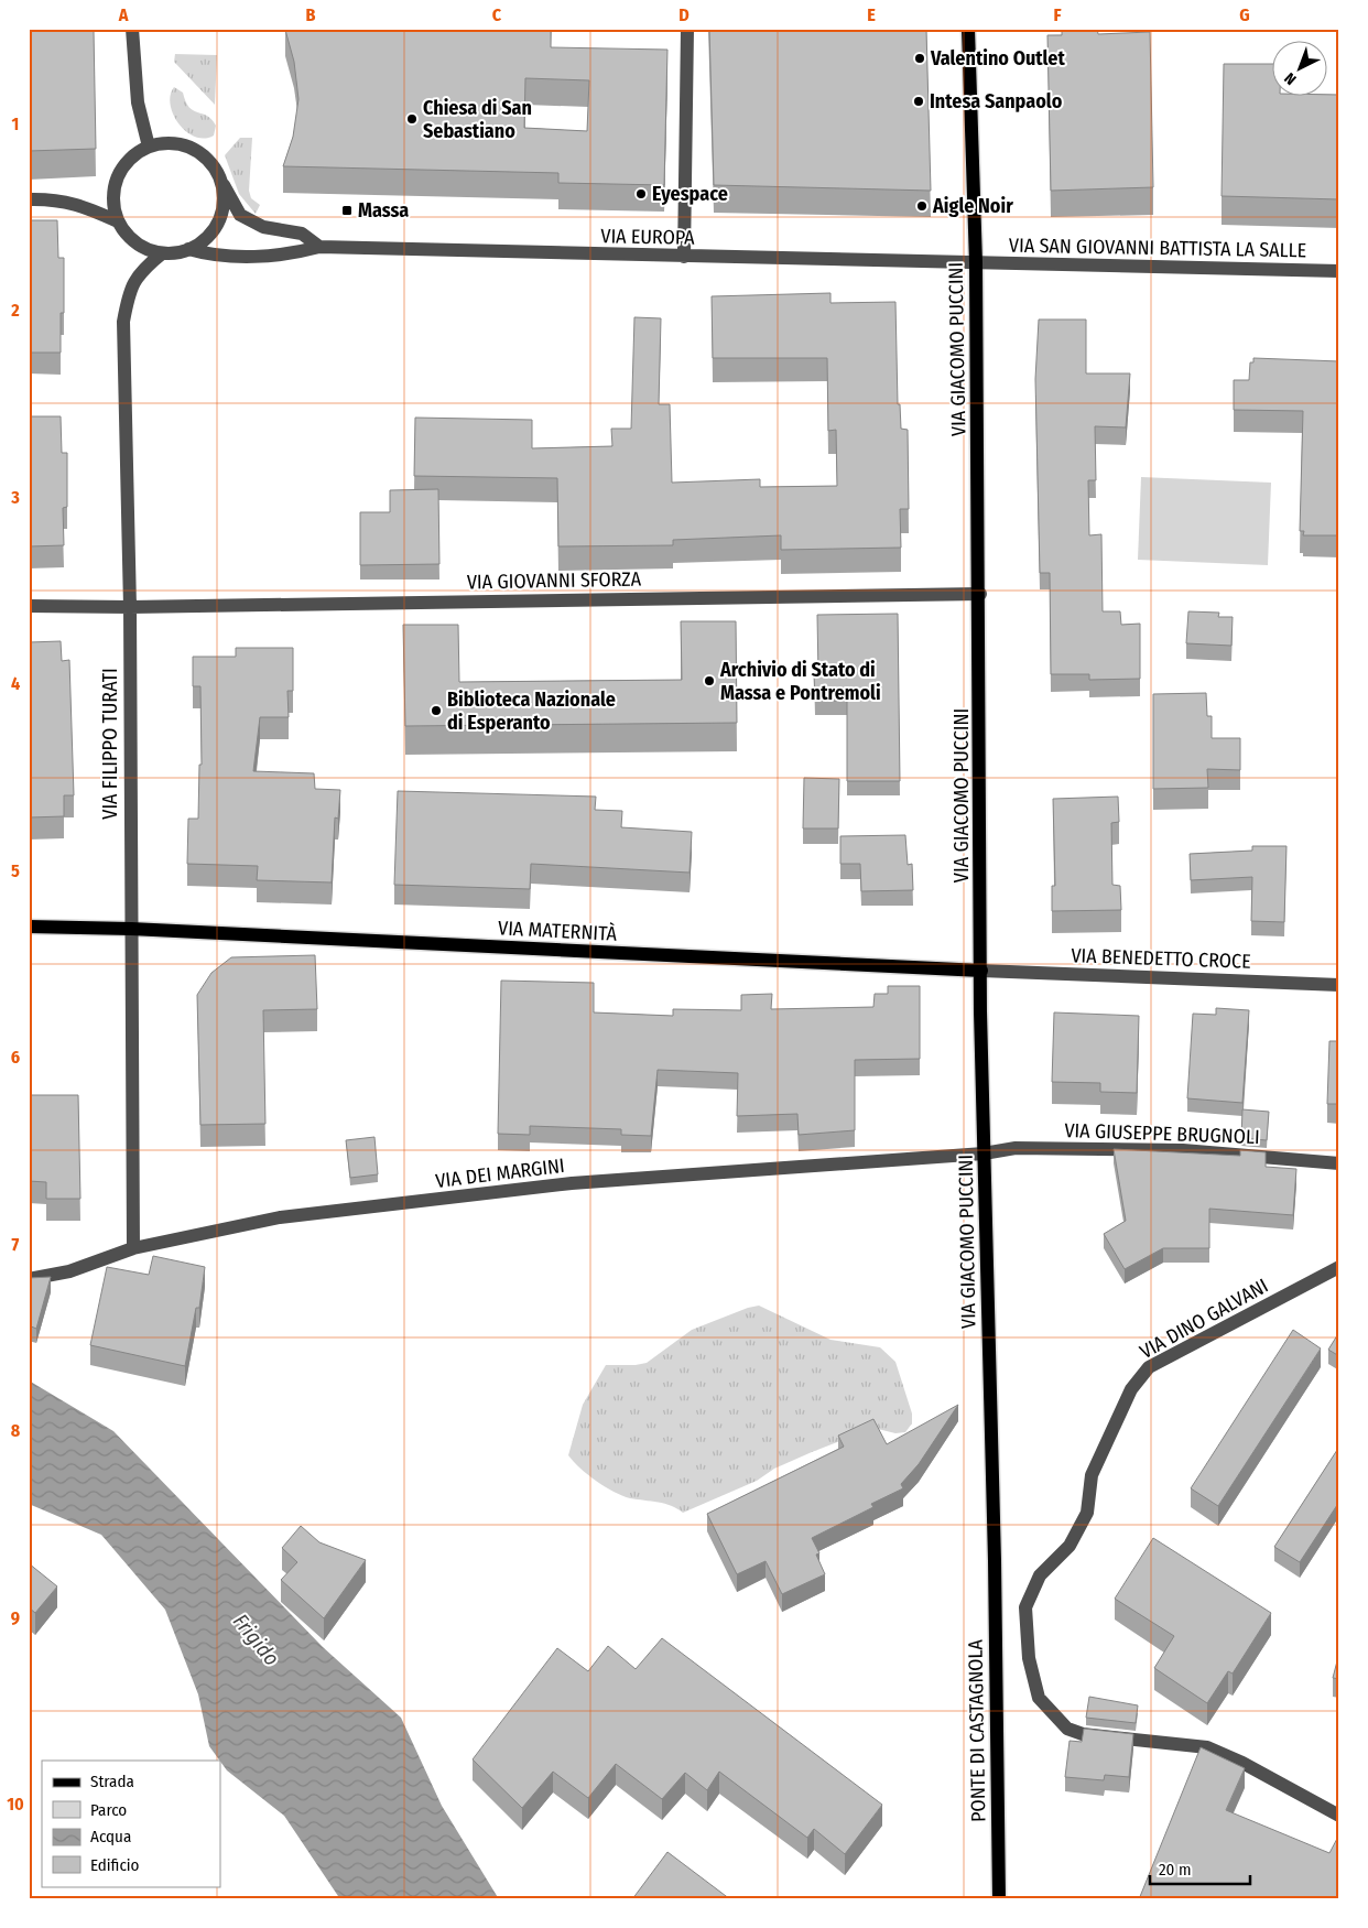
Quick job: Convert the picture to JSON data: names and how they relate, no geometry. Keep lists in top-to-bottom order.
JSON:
{
  "streets": {
    "main road": ["VIA GIACOMO PUCCINI", "VIA MATERNITÀ", "PONTE DI CASTAGNOLA"],
    "street": [
      "VIA EUROPA",
      "VIA SAN GIOVANNI BATTISTA LA SALLE",
      "VIA GIOVANNI SFORZA",
      "VIA FILIPPO TURATI",
      "VIA BENEDETTO CROCE",
      "VIA GIUSEPPE BRUGNOLI",
      "VIA DEI MARGINI",
      "VIA DINO GALVANI"
    ]
  },
  "crossings": [
    ["VIA EUROPA", "VIA SAN GIOVANNI BATTISTA LA SALLE"],
    ["VIA EUROPA", "VIA GIACOMO PUCCINI"],
    ["VIA EUROPA", "VIA FILIPPO TURATI"],
    ["VIA SAN GIOVANNI BATTISTA LA SALLE", "VIA GIACOMO PUCCINI"],
    ["VIA GIACOMO PUCCINI", "VIA GIOVANNI SFORZA"],
    ["VIA GIACOMO PUCCINI", "VIA MATERNITÀ"],
    ["VIA GIACOMO PUCCINI", "VIA BENEDETTO CROCE"],
    ["VIA GIACOMO PUCCINI", "VIA GIUSEPPE BRUGNOLI"],
    ["VIA GIACOMO PUCCINI", "VIA DEI MARGINI"],
    ["VIA GIACOMO PUCCINI", "PONTE DI CASTAGNOLA"],
    ["VIA GIOVANNI SFORZA", "VIA FILIPPO TURATI"],
    ["VIA FILIPPO TURATI", "VIA MATERNITÀ"],
    ["VIA FILIPPO TURATI", "VIA DEI MARGINI"],
    ["VIA MATERNITÀ", "VIA BENEDETTO CROCE"],
    ["VIA GIUSEPPE BRUGNOLI", "VIA DEI MARGINI"]
  ],
  "water": ["Frigido"],
  "places": {
    "other": [
      "Valentino Outlet",
      "Intesa Sanpaolo",
      "Chiesa di San Sebastiano",
      "Eyespace",
      "Aigle Noir",
      "Archivio di Stato di Massa e Pontremoli",
      "Biblioteca Nazionale di Esperanto"
    ],
    "transit": ["Massa"]
  },
  "legend": [
    "Strada",
    "Parco",
    "Acqua",
    "Edificio"
  ],
  "scale_bar": "20 m",
  "north": "bottom left",
  "grid": {
    "columns": [
      "A",
      "B",
      "C",
      "D",
      "E",
      "F",
      "G"
    ],
    "rows": [
      "1",
      "2",
      "3",
      "4",
      "5",
      "6",
      "7",
      "8",
      "9",
      "10"
    ]
  }
}
